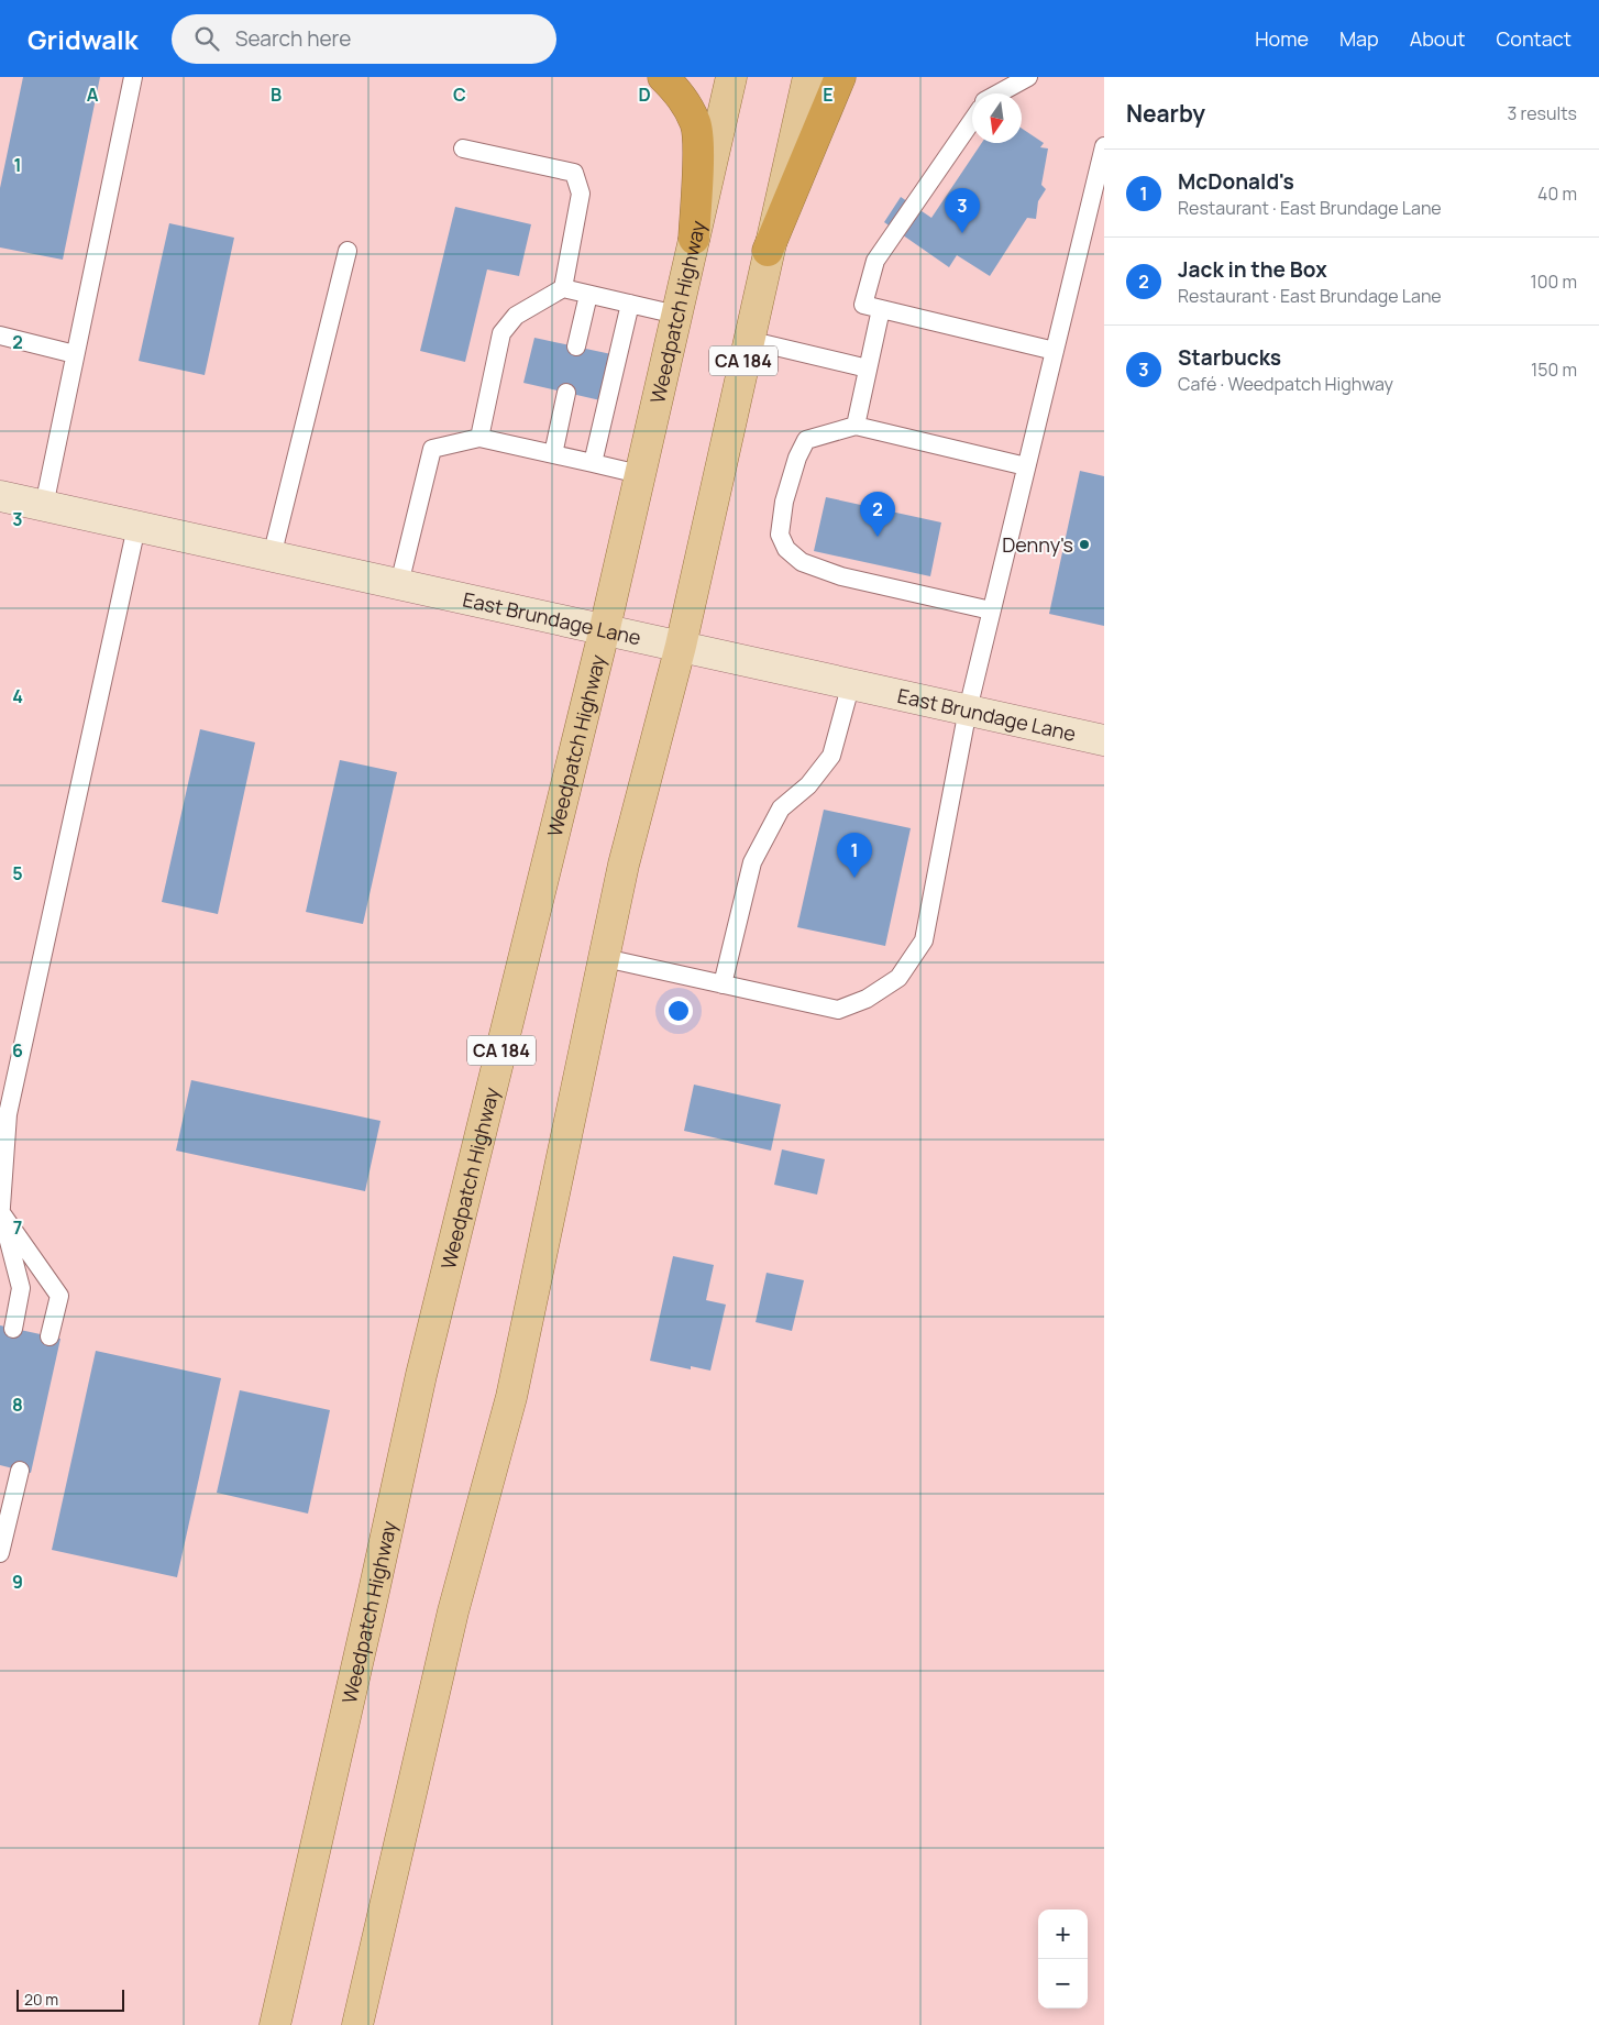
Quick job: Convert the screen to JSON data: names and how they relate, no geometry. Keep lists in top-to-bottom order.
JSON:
{
  "streets": {
    "main road": ["Weedpatch Highway", "CA 184", "East Brundage Lane"]
  },
  "crossings": [
    ["Weedpatch Highway", "East Brundage Lane"],
    ["CA 184", "East Brundage Lane"]
  ],
  "places": ["Denny's"],
  "scale_bar": "20 m",
  "north": "bottom",
  "page": {
    "header": "Gridwalk",
    "search": "Search here",
    "nav": [
      "Home",
      "Map",
      "About",
      "Contact"
    ],
    "heading": ["Nearby", "3 results"],
    "list": [
      {
        "mark": "1",
        "name": "McDonald's",
        "note": "Restaurant · East Brundage Lane",
        "value": "40 m"
      },
      {
        "mark": "2",
        "name": "Jack in the Box",
        "note": "Restaurant · East Brundage Lane",
        "value": "100 m"
      },
      {
        "mark": "3",
        "name": "Starbucks",
        "note": "Café · Weedpatch Highway",
        "value": "150 m"
      }
    ],
    "pins": ["3", "2", "1"],
    "map_buttons": ["+", "−"],
    "scale": "20 m"
  },
  "grid": {
    "columns": [
      "A",
      "B",
      "C",
      "D",
      "E"
    ],
    "rows": [
      "1",
      "2",
      "3",
      "4",
      "5",
      "6",
      "7",
      "8",
      "9"
    ]
  }
}
